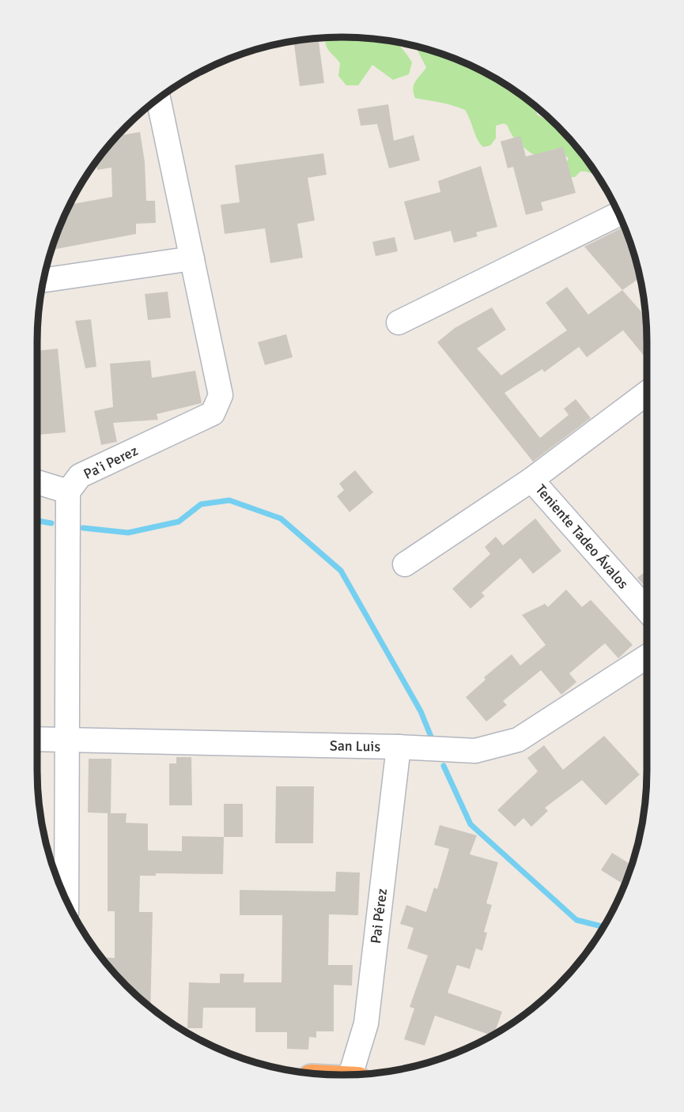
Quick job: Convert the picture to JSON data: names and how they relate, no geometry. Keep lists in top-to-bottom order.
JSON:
{
  "streets": {
    "street": [
      "Pa'i Perez",
      "Teniente Tadeo Ávalos",
      "San Luis",
      "Pai Pérez"
    ]
  },
  "crossings": [
    ["San Luis", "Pai Pérez"]
  ]
}
